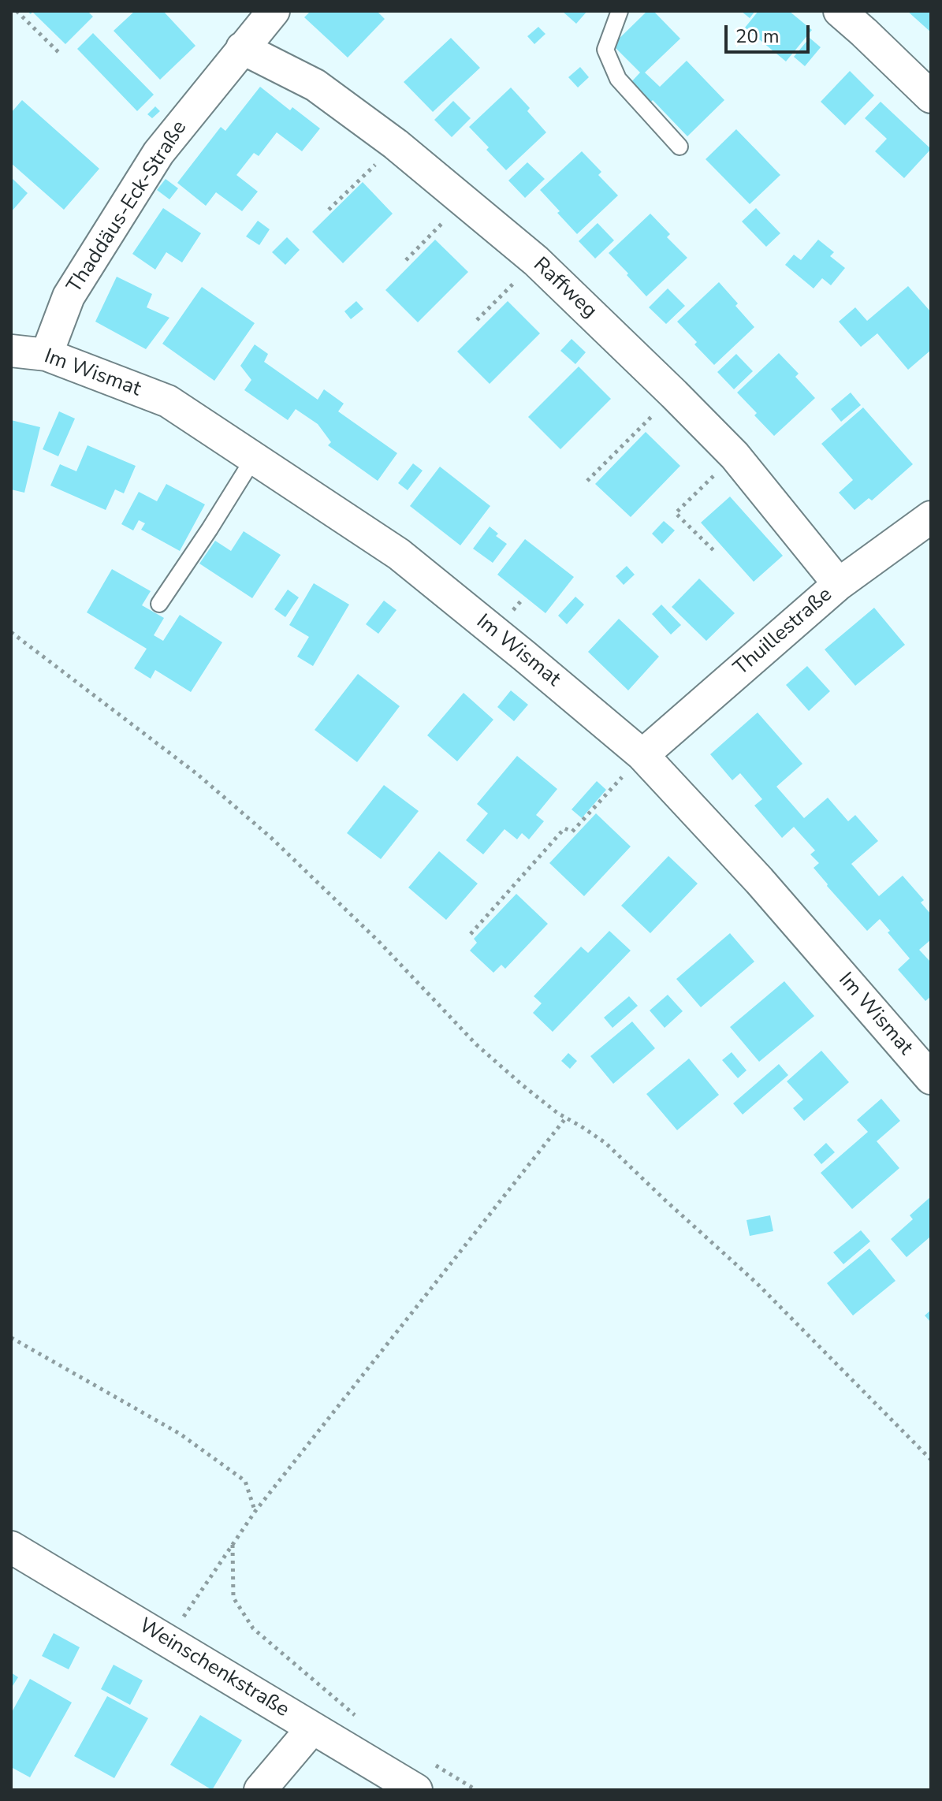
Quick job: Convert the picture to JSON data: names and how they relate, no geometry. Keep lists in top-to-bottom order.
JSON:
{
  "streets": {
    "street": [
      "Thaddäus-Eck-Straße",
      "Raffweg",
      "Im Wismat",
      "Thuillestraße",
      "Weinschenkstraße"
    ]
  },
  "crossings": [
    ["Thaddäus-Eck-Straße", "Raffweg"],
    ["Thaddäus-Eck-Straße", "Im Wismat"],
    ["Raffweg", "Thuillestraße"],
    ["Im Wismat", "Thuillestraße"]
  ],
  "scale_bar": "20 m"
}
